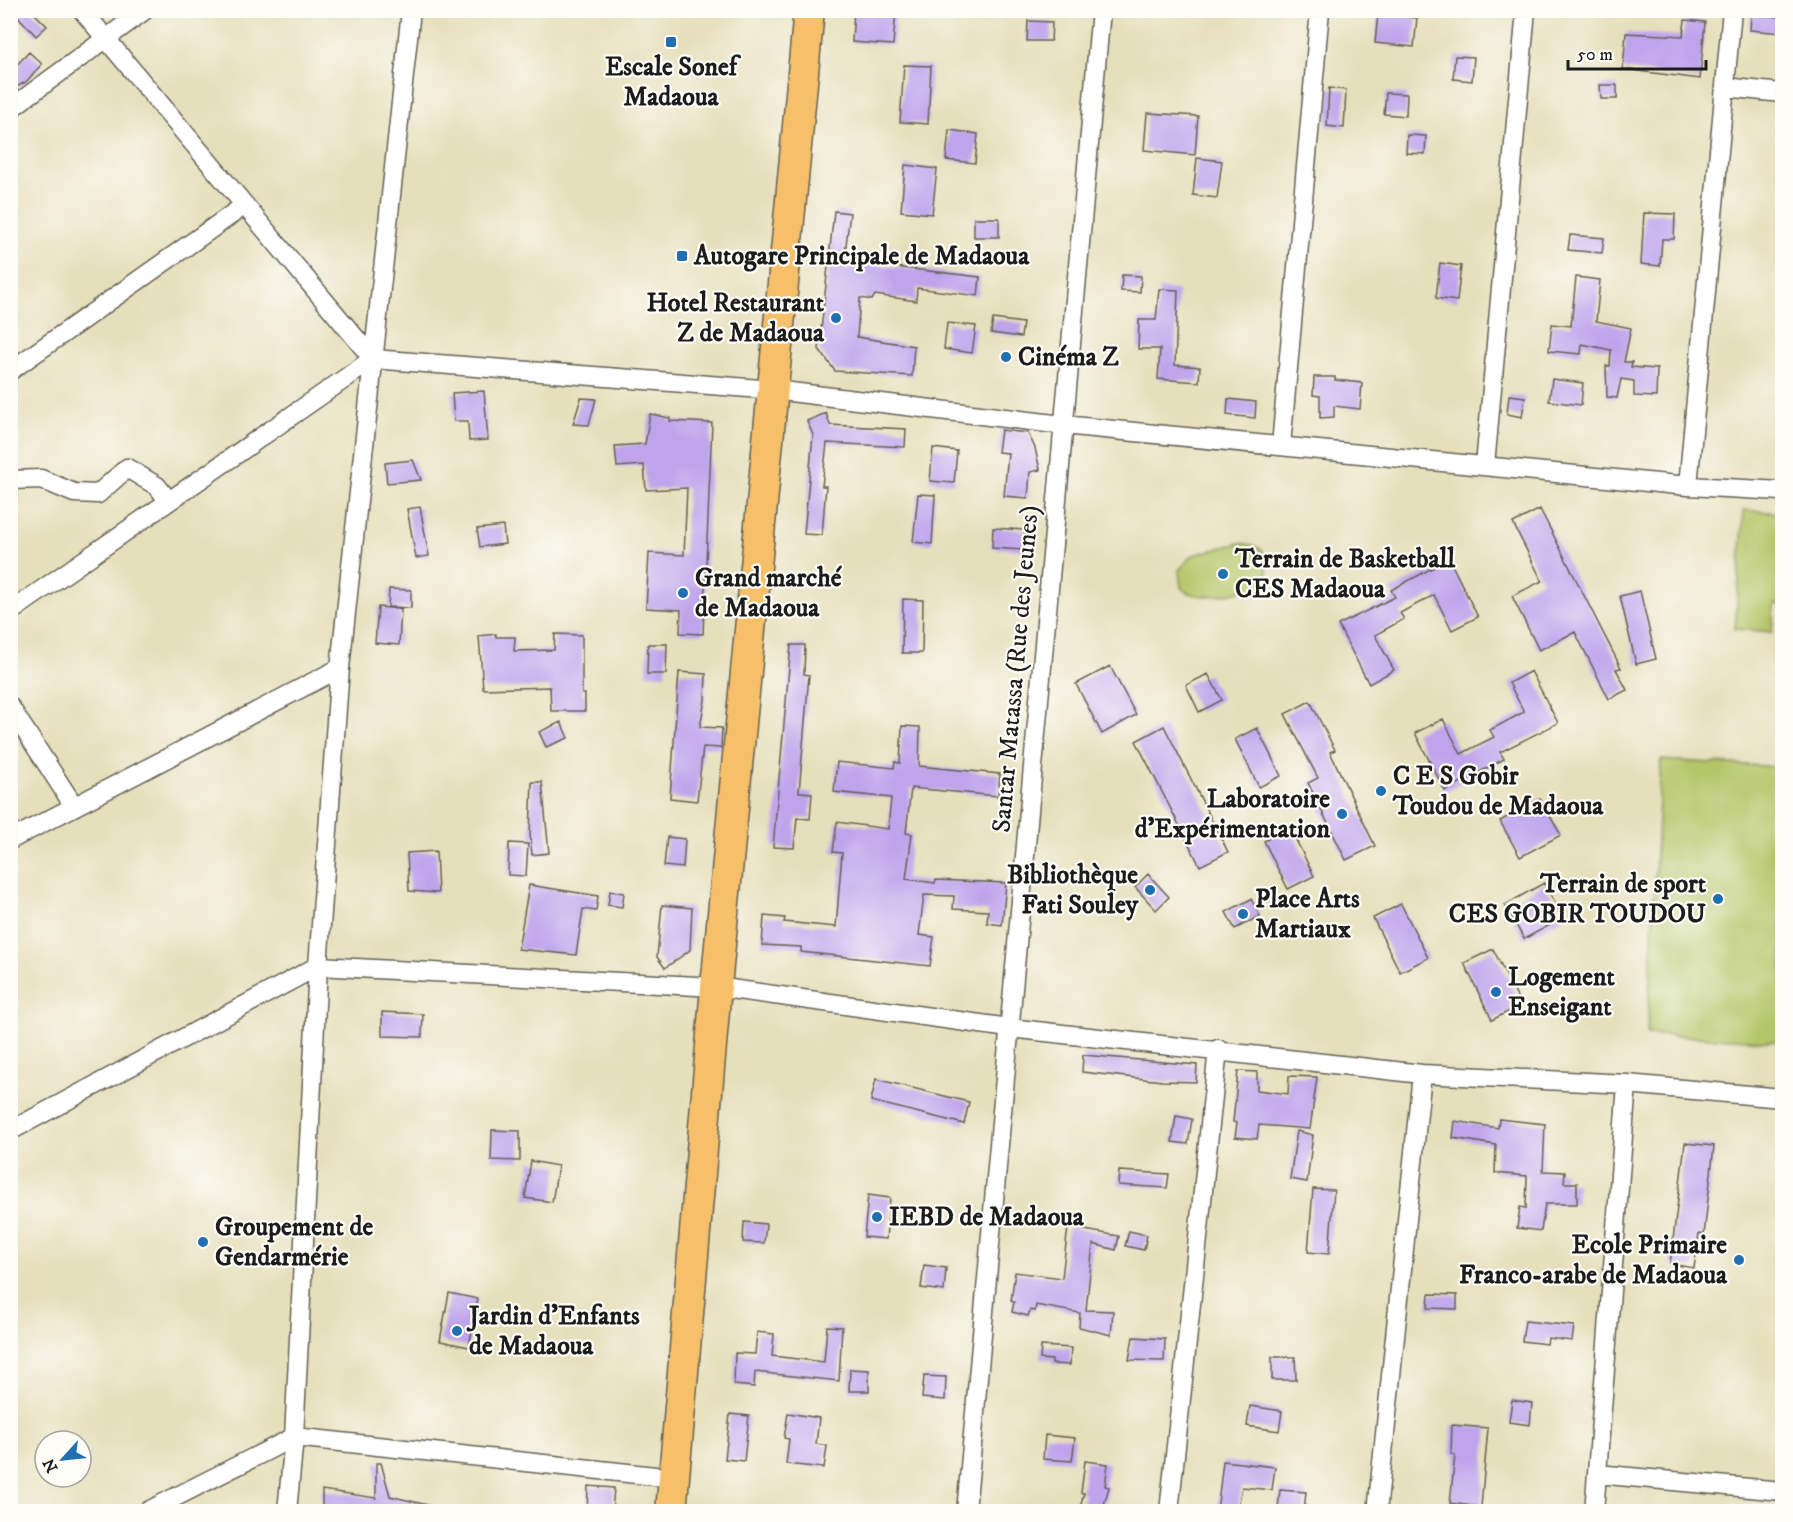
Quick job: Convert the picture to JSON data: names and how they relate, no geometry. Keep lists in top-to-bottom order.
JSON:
{
  "streets": {
    "street": ["Santar Matassa (Rue des Jeunes)"]
  },
  "places": {
    "transit": ["Escale Sonef Madaoua", "Autogare Principale de Madaoua"],
    "other": [
      "Hotel Restaurant Z de Madaoua",
      "Cinéma Z",
      "Terrain de Basketball CES Madaoua",
      "Grand marché de Madaoua",
      "C E S Gobir Toudou de Madaoua",
      "Laboratoire d'Expérimentation",
      "Bibliothèque Fati Souley",
      "Terrain de sport CES GOBIR TOUDOU",
      "Place Arts Martiaux",
      "Logement Enseigant",
      "IEBD de Madaoua",
      "Groupement de Gendarmérie",
      "Ecole Primaire Franco-arabe de Madaoua",
      "Jardin d'Enfants de Madaoua"
    ]
  },
  "scale_bar": "50 m",
  "north": "bottom left"
}
